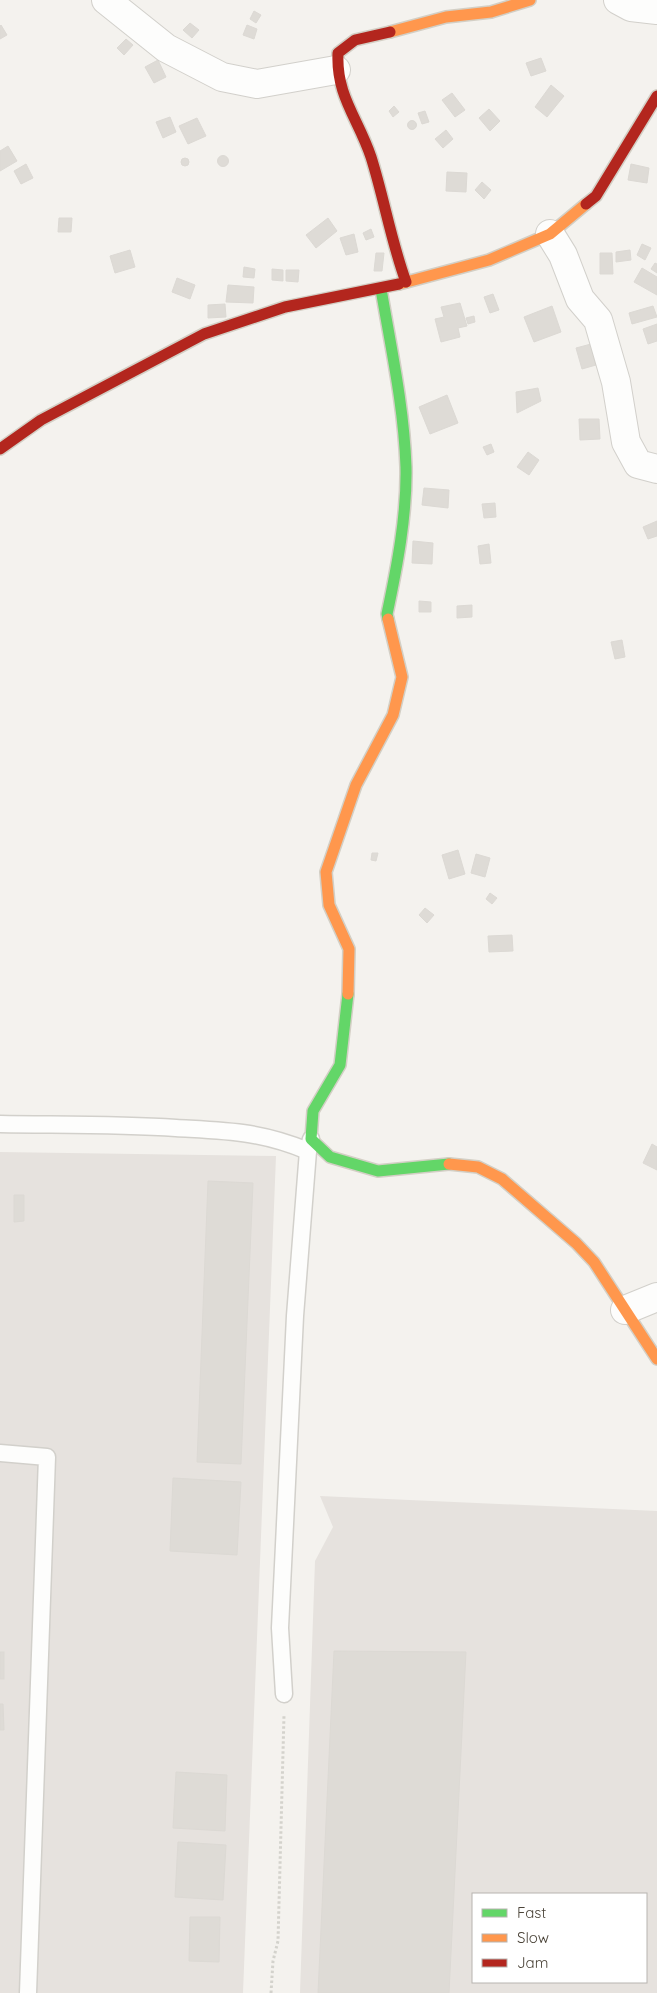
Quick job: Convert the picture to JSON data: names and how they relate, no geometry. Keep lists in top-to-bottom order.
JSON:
{
  "legend": ["Fast", "Slow", "Jam"]
}
